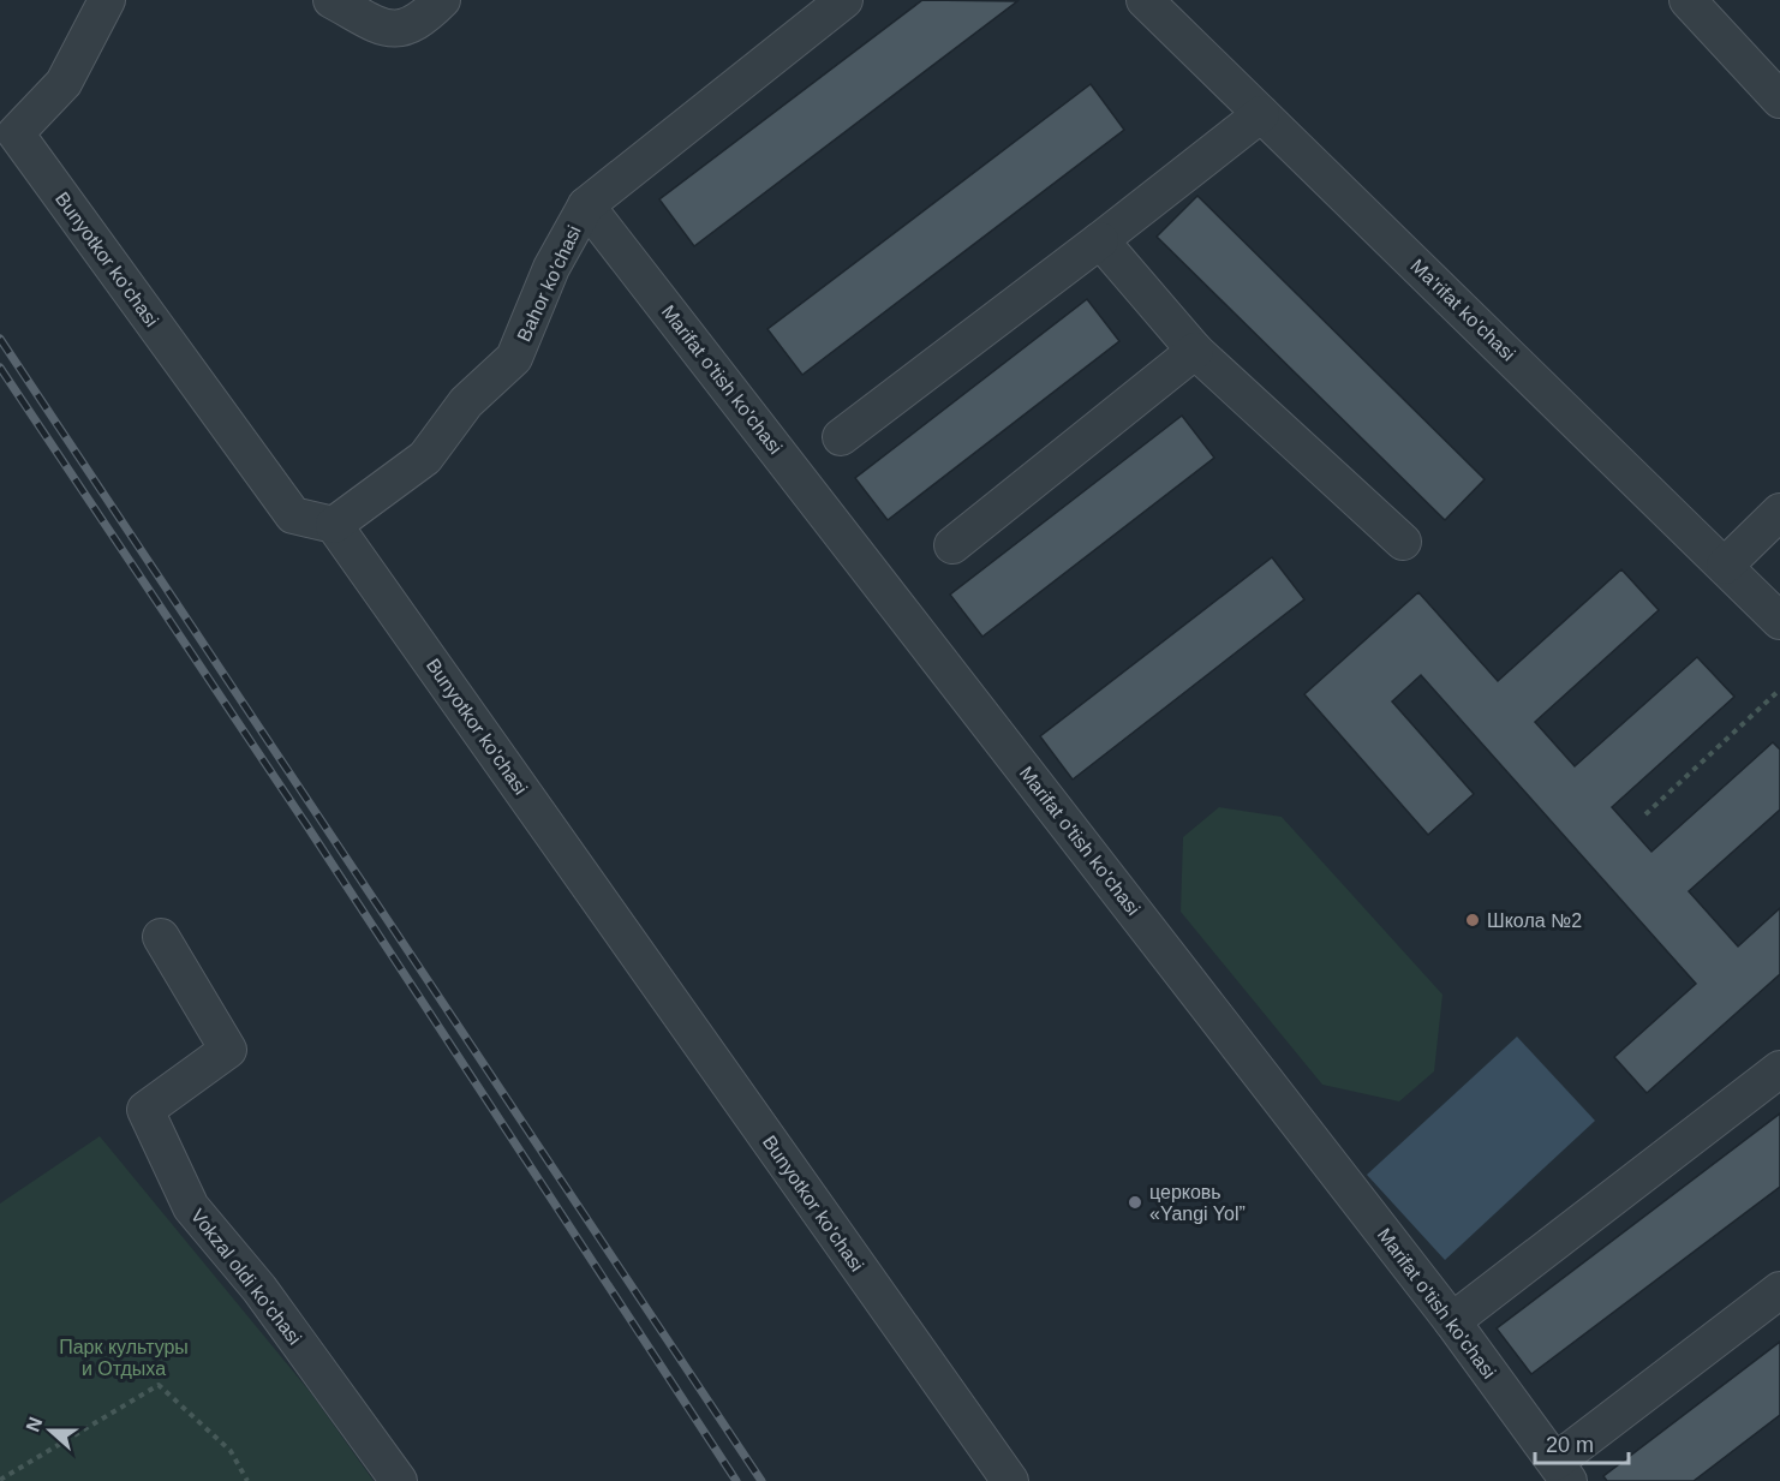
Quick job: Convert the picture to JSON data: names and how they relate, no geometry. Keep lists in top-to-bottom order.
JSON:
{
  "streets": {
    "street": [
      "Bunyotkor ko'chasi",
      "Bahor ko'chasi",
      "Ma'rifat ko'chasi",
      "Marifat o'tish ko'chasi",
      "Vokzal oldi ko'chasi"
    ]
  },
  "crossings": [
    ["Bunyotkor ko'chasi", "Bahor ko'chasi"],
    ["Bahor ko'chasi", "Marifat o'tish ko'chasi"]
  ],
  "parks": ["Парк культуры и Отдыха"],
  "places": ["Школа №2", "церковь «Yangi Yol”"],
  "scale_bar": "20 m",
  "north": "left"
}
